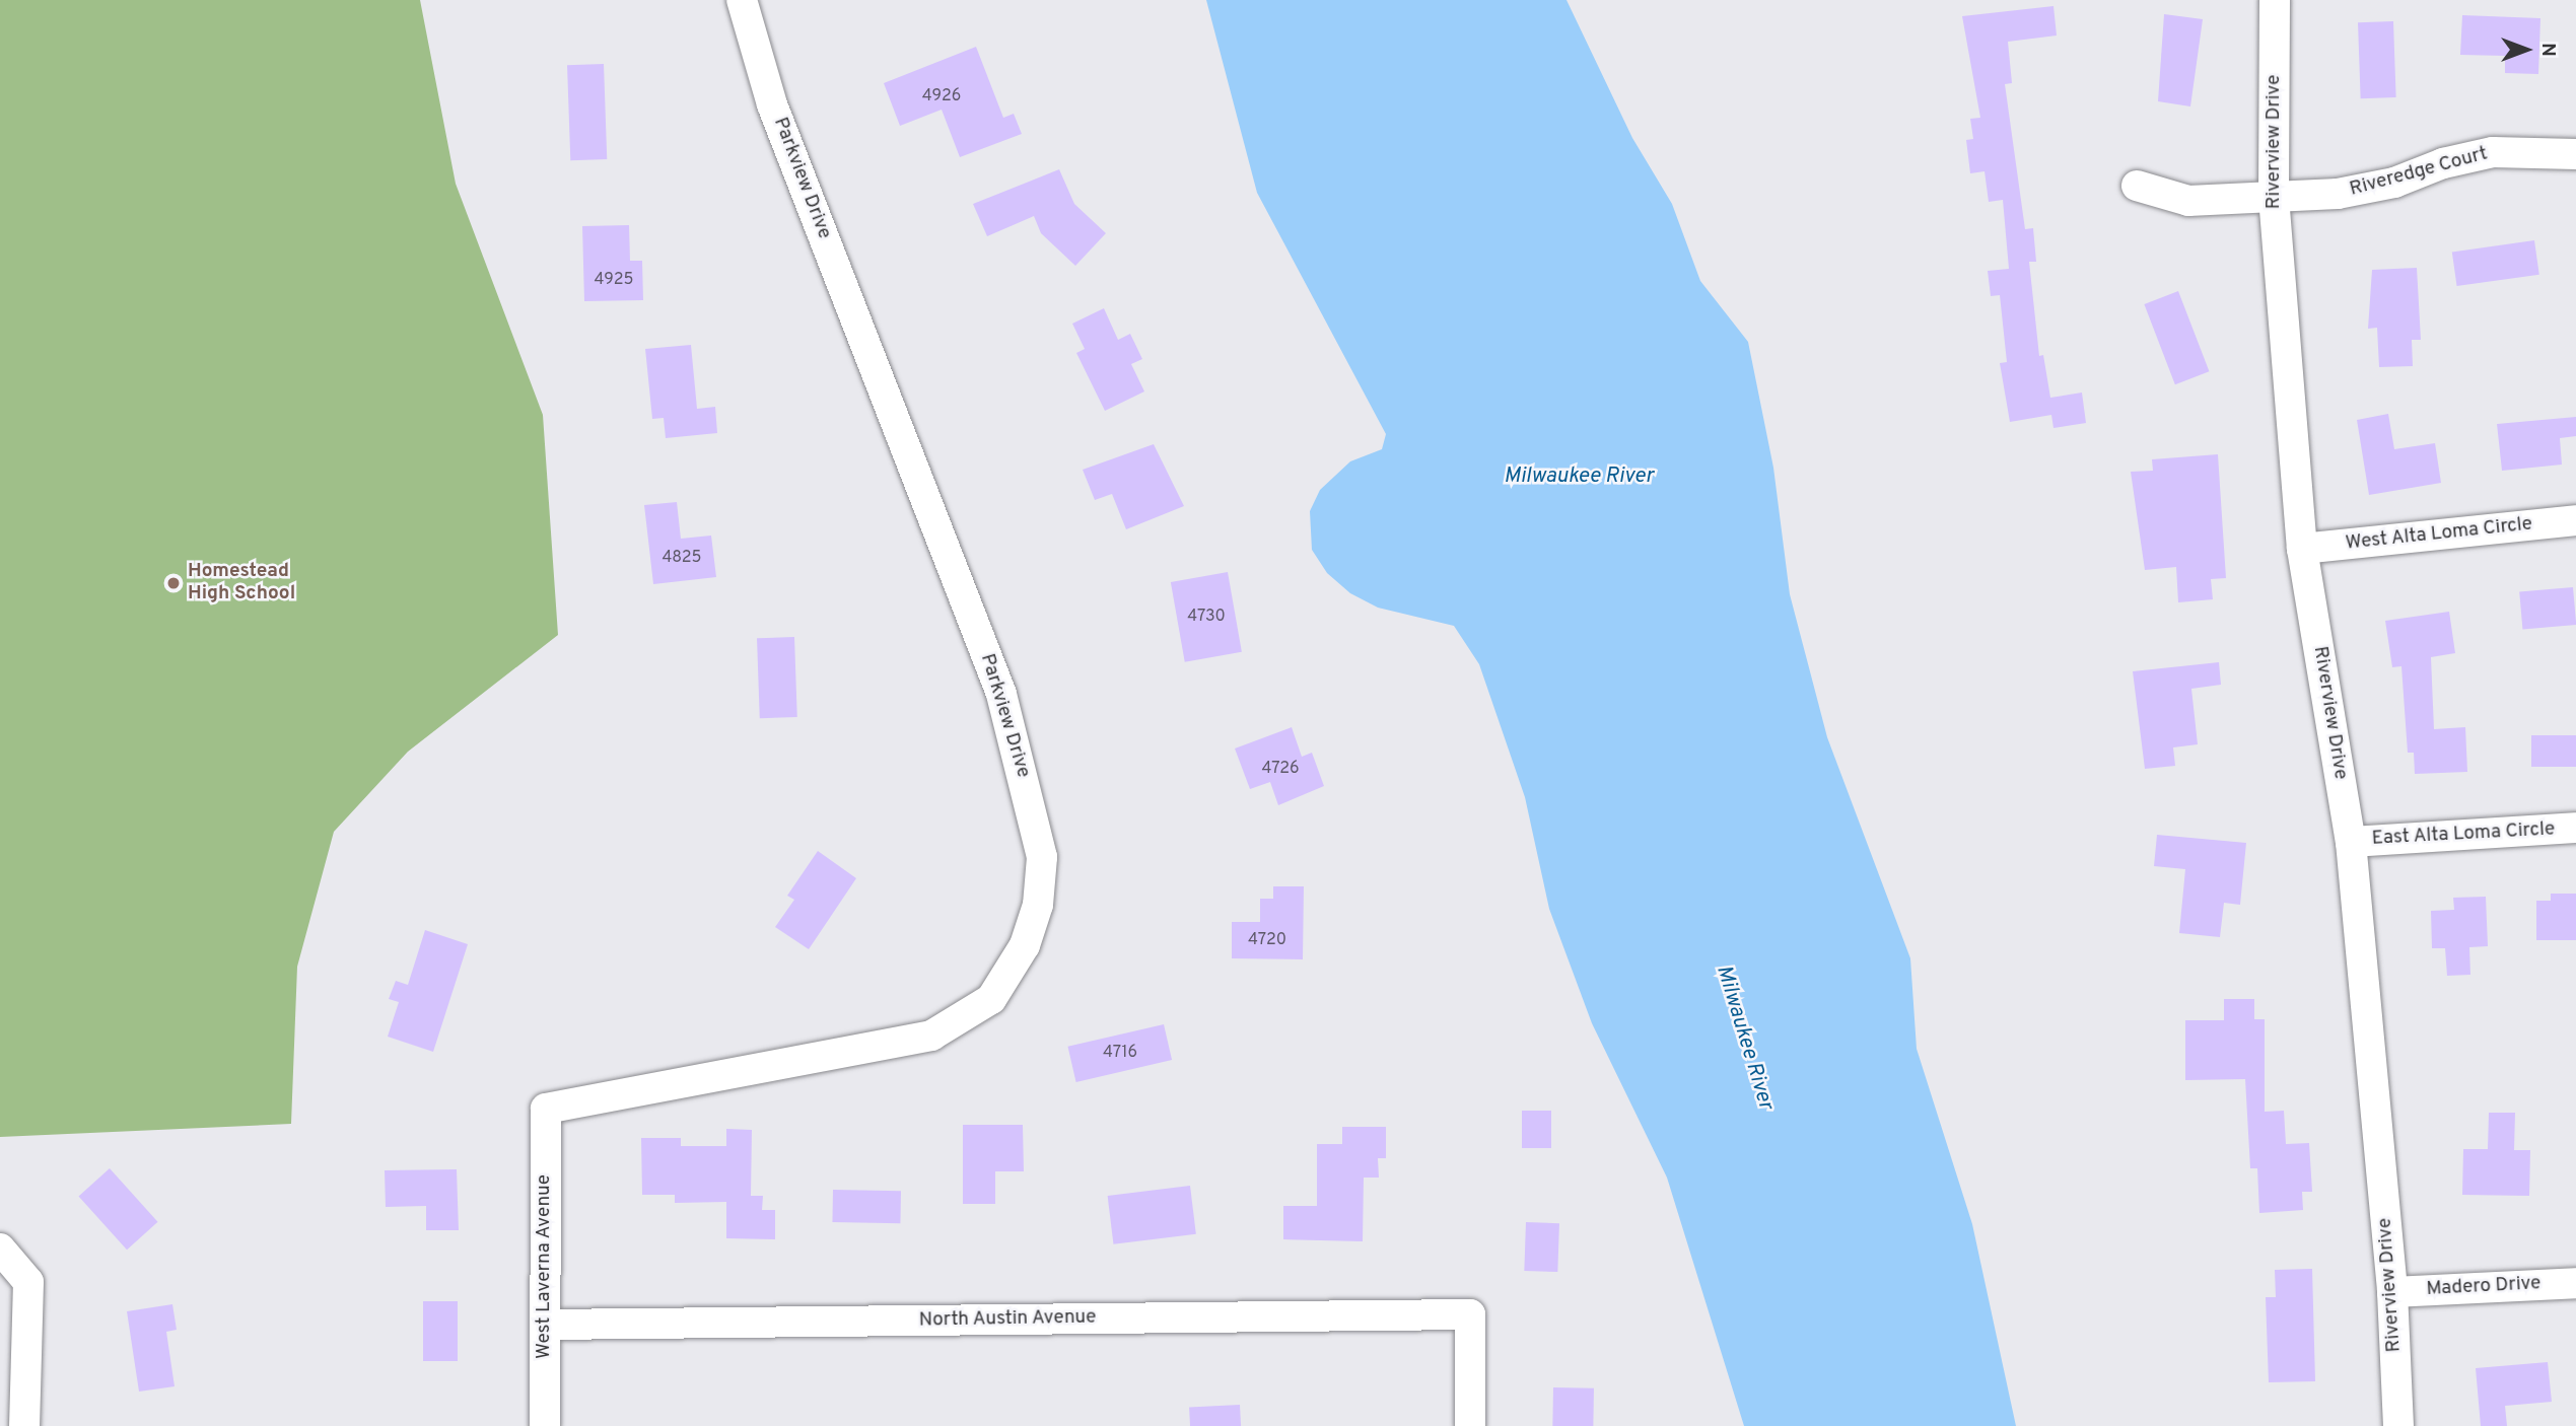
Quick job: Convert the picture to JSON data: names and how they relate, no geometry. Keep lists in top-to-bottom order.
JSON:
{
  "streets": {
    "street": [
      "Riverview Drive",
      "Riveredge Court",
      "Parkview Drive",
      "West Alta Loma Circle",
      "East Alta Loma Circle",
      "West Laverna Avenue",
      "Madero Drive",
      "North Austin Avenue"
    ]
  },
  "crossings": [
    ["Riverview Drive", "Riveredge Court"],
    ["Riverview Drive", "West Alta Loma Circle"],
    ["Riverview Drive", "East Alta Loma Circle"],
    ["Riverview Drive", "Madero Drive"],
    ["Parkview Drive", "West Laverna Avenue"],
    ["West Laverna Avenue", "North Austin Avenue"]
  ],
  "water": ["Milwaukee River"],
  "places": ["Homestead High School"],
  "house_numbers": [
    "4926",
    "4925",
    "4825",
    "4730",
    "4726",
    "4720",
    "4716"
  ],
  "north": "right"
}
